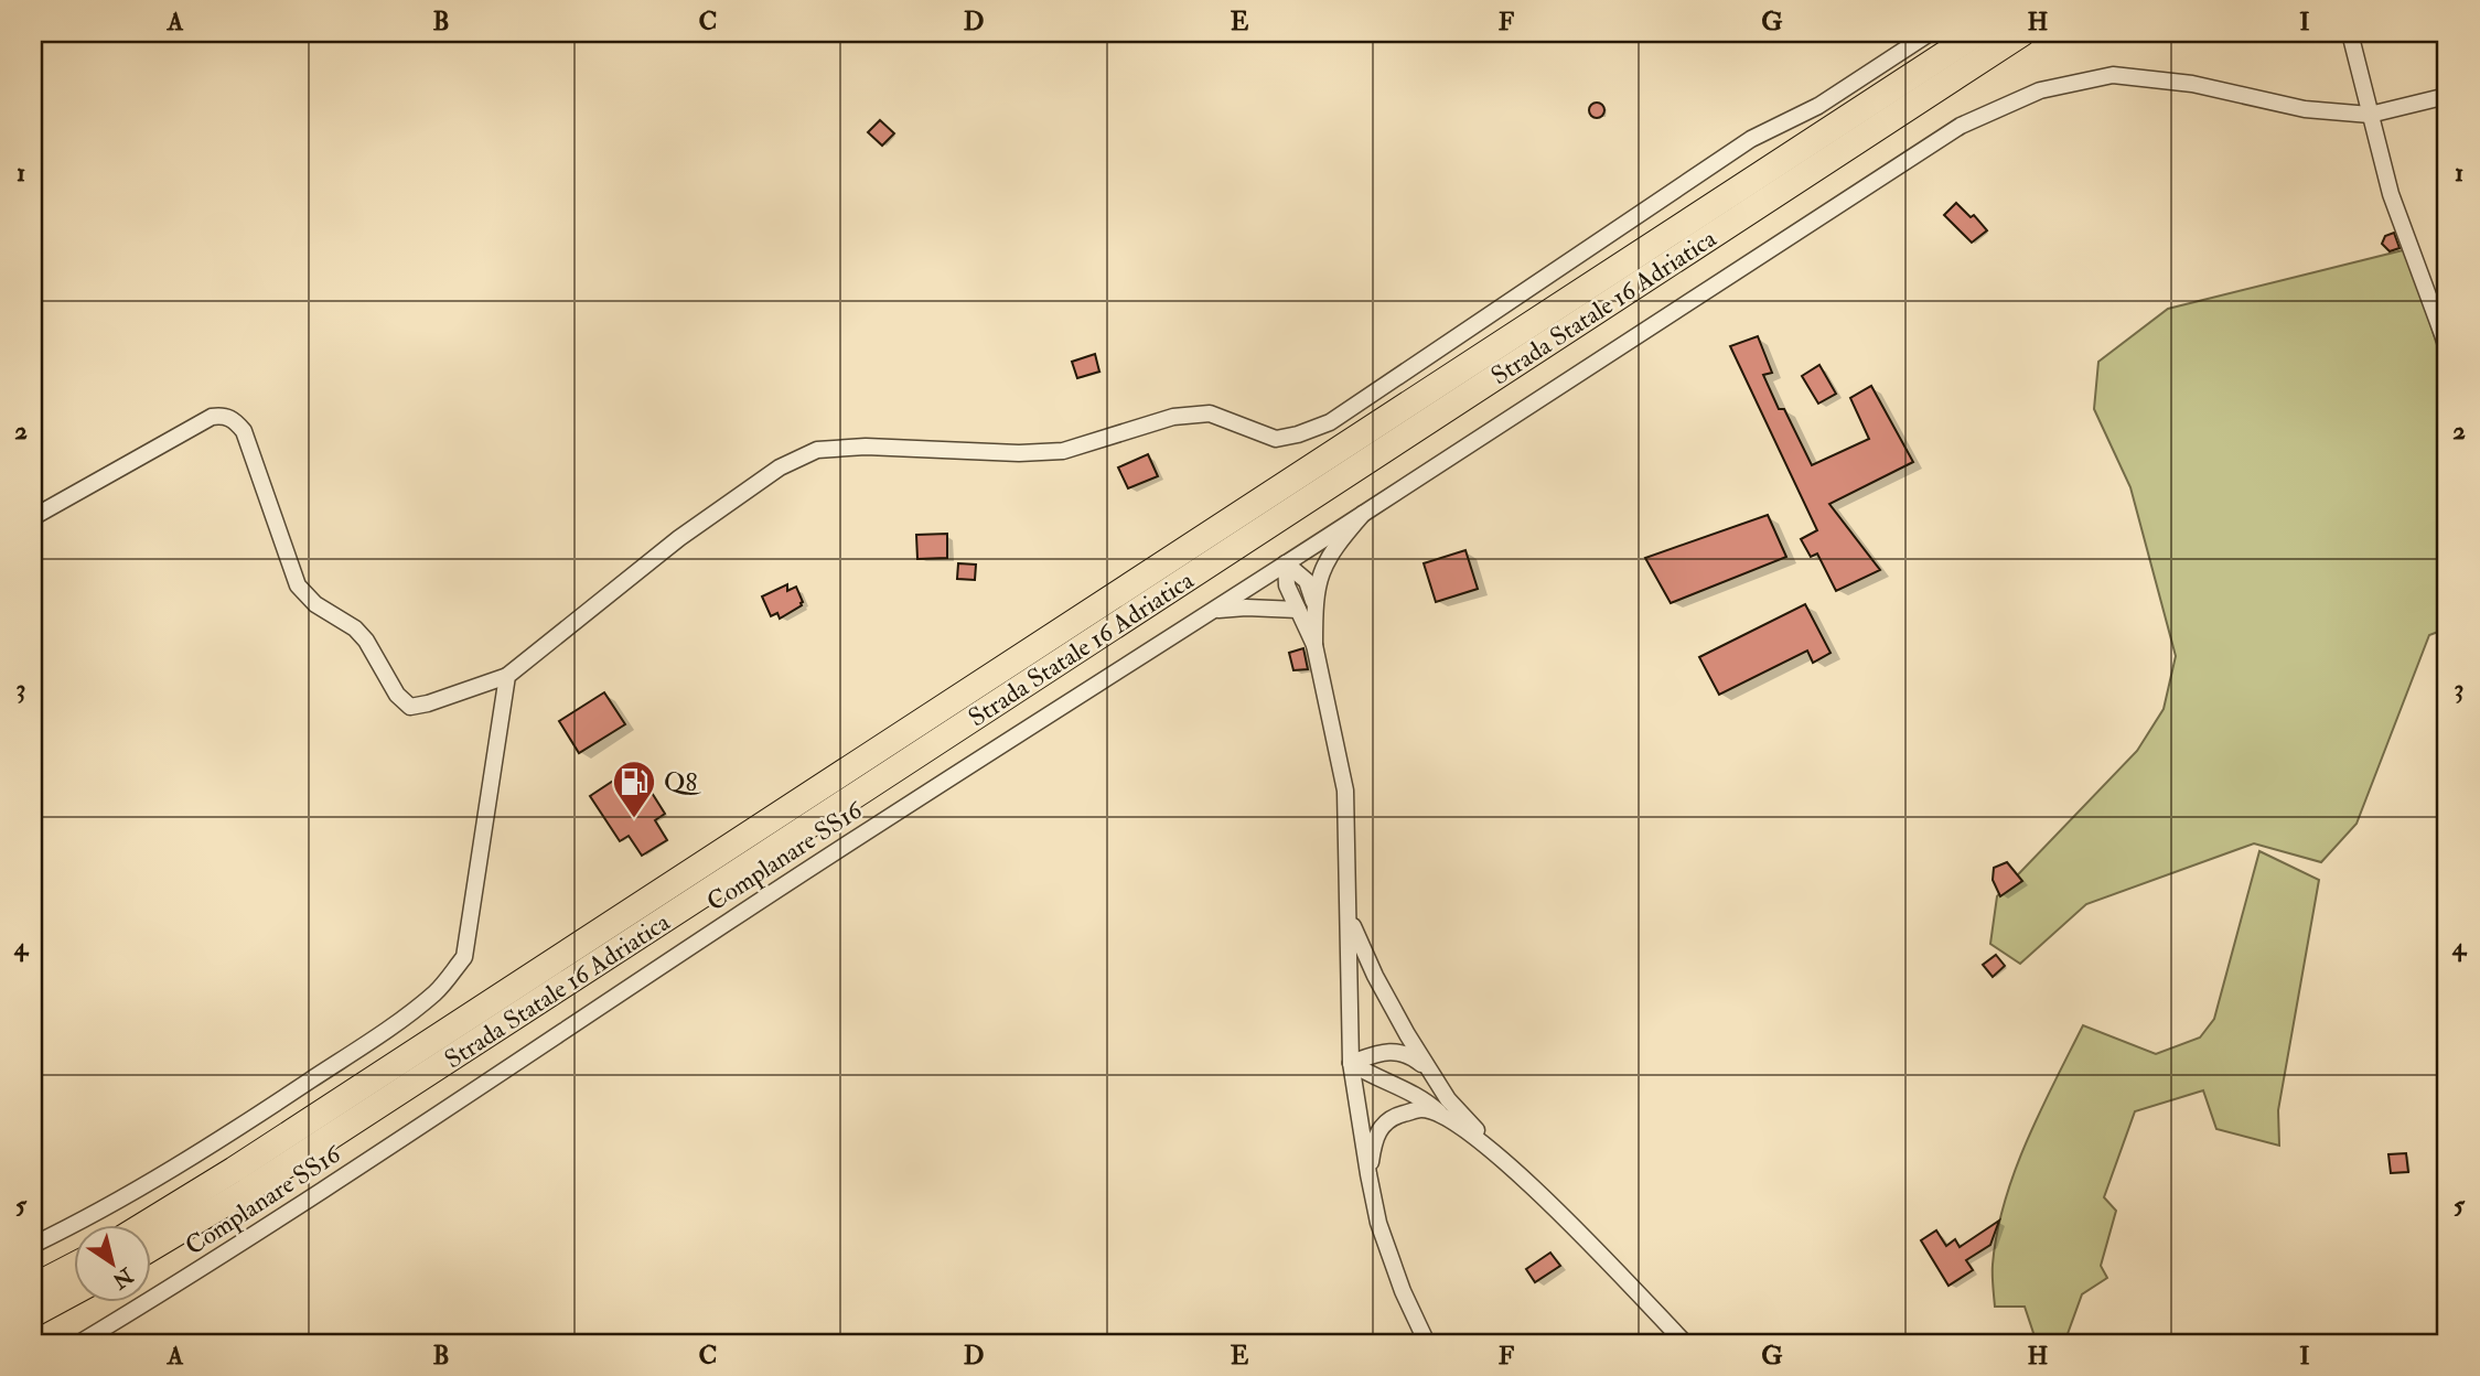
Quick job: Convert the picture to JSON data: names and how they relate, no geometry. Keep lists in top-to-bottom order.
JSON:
{
  "streets": {
    "highway": ["Strada Statale 16 Adriatica"],
    "street": ["Complanare SS16"]
  },
  "places": {
    "fuel station": ["Q8"]
  },
  "north": "bottom right",
  "grid": {
    "columns": [
      "A",
      "B",
      "C",
      "D",
      "E",
      "F",
      "G",
      "H",
      "I"
    ],
    "rows": [
      "1",
      "2",
      "3",
      "4",
      "5"
    ]
  }
}
